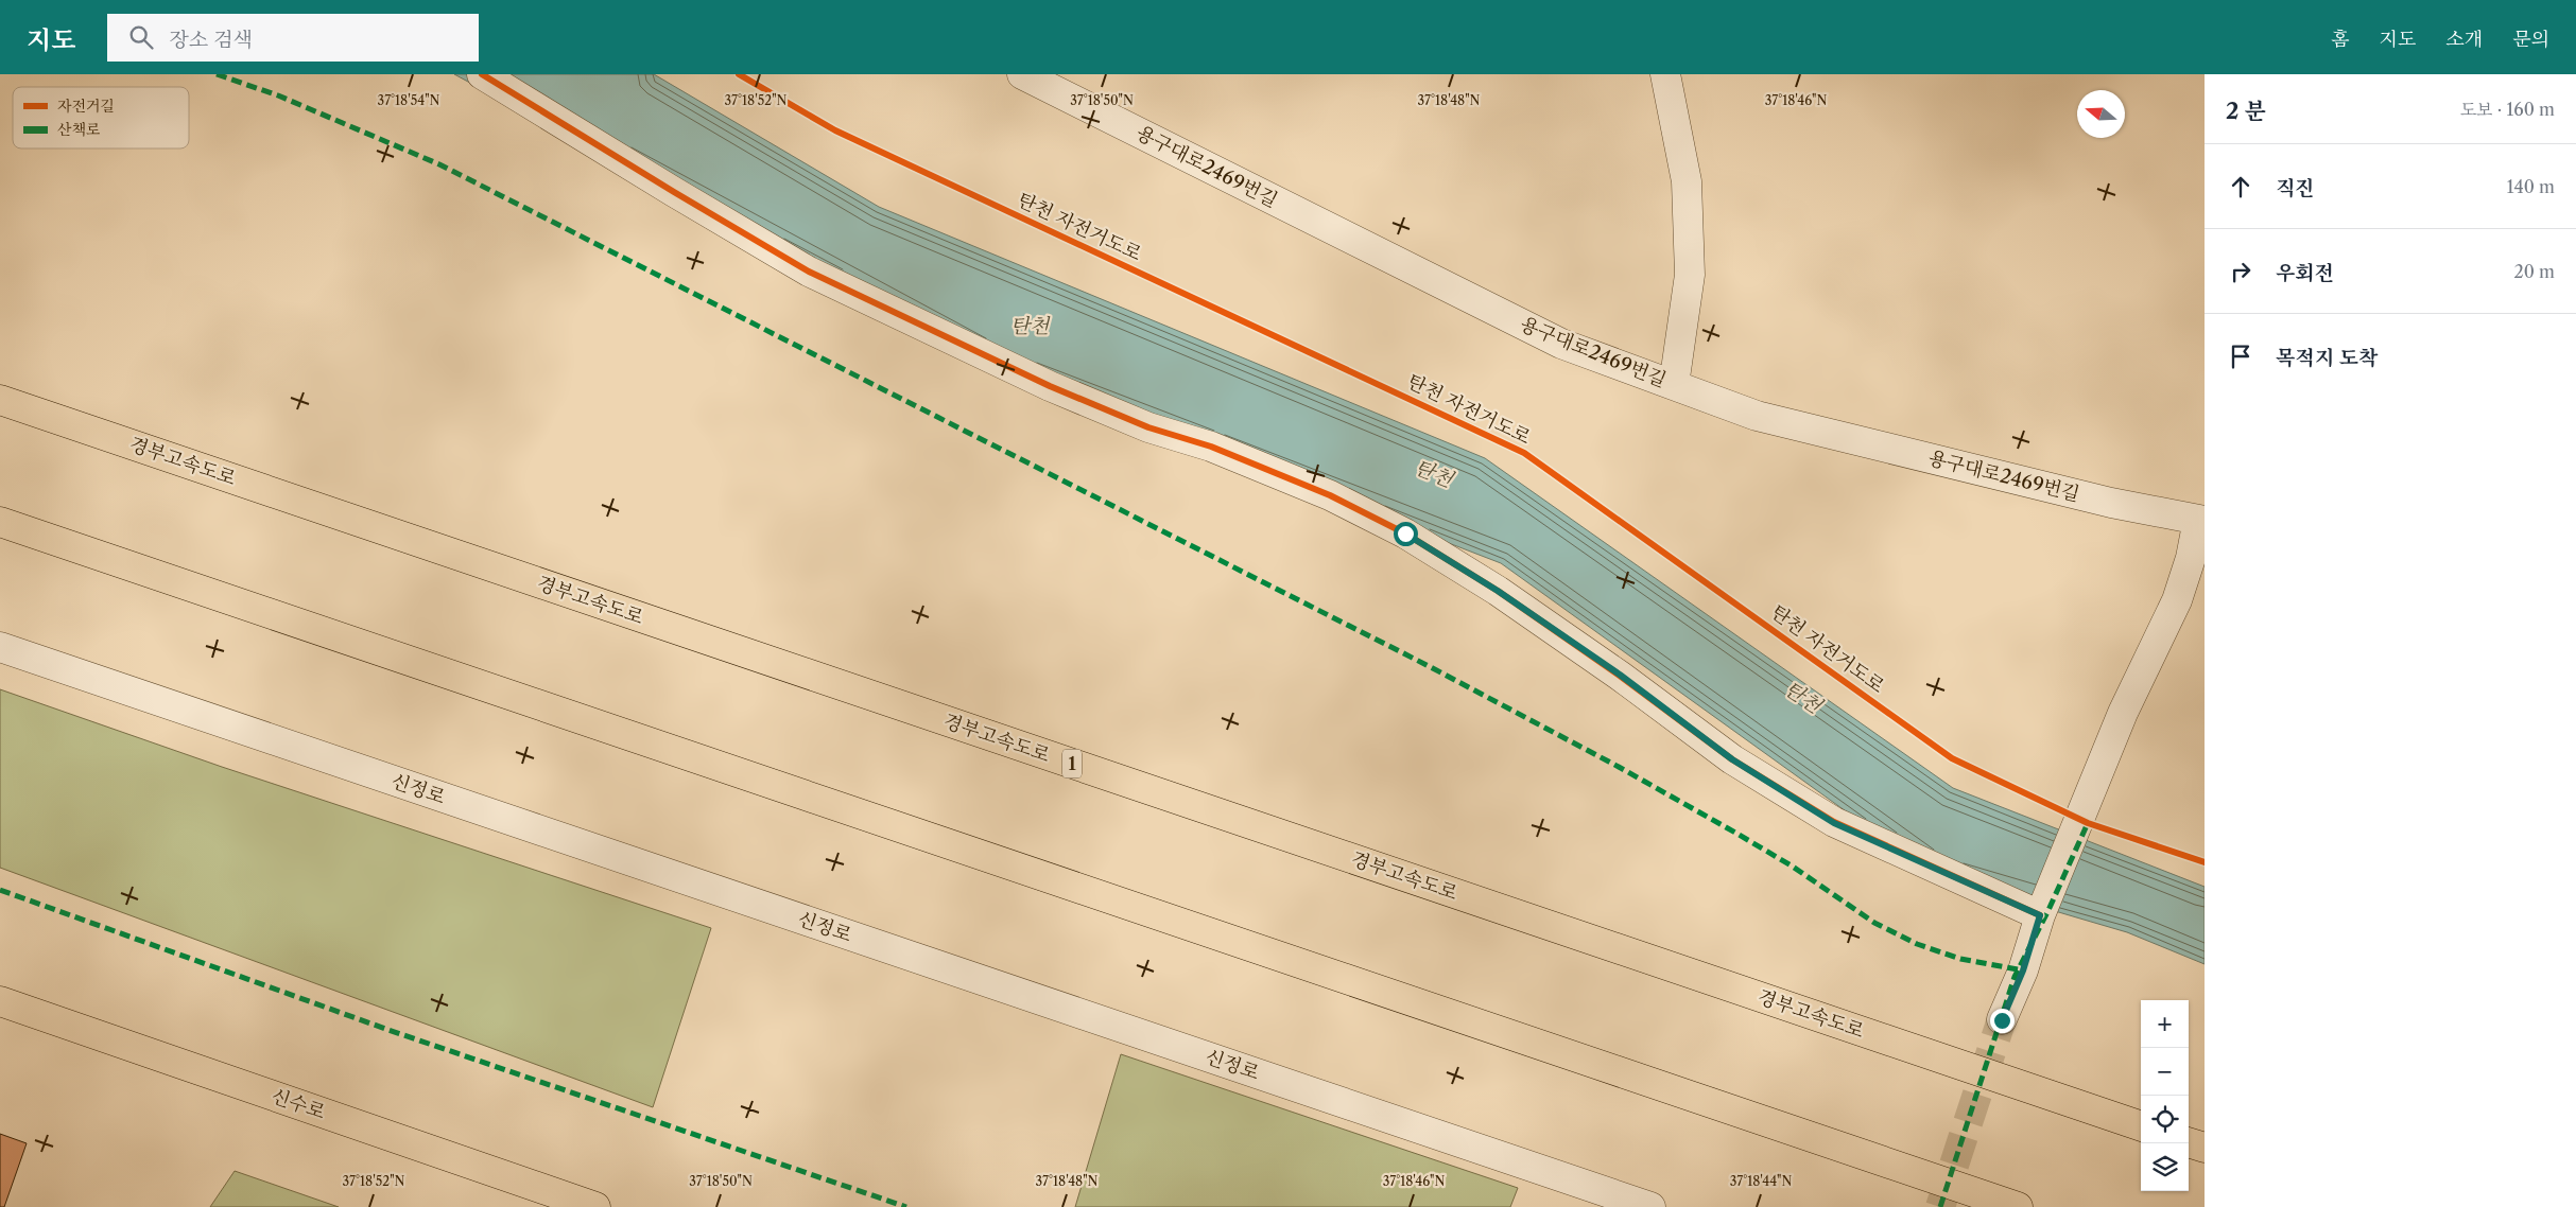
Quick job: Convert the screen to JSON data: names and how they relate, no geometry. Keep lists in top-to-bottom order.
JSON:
{
  "streets": {
    "main road": ["경부고속도로", "1", "신수로"],
    "street": ["용구대로2469번길", "신정로"],
    "cycle path": ["탄천 자전거도로"]
  },
  "water": ["탄천"],
  "legend": ["자전거길", "산책로"],
  "north": "left",
  "page": {
    "header": "지도",
    "search": "장소 검색",
    "nav": [
      "홈",
      "지도",
      "소개",
      "문의"
    ],
    "heading": ["2 분", "도보 · 160 m"],
    "list": [
      ["직진", "140 m"],
      ["우회전", "20 m"],
      "목적지 도착"
    ],
    "map_buttons": ["+", "−"]
  },
  "coordinates": [
    "37°18'54\"N",
    "37°18'52\"N",
    "37°18'50\"N",
    "37°18'48\"N",
    "37°18'46\"N",
    "37°18'44\"N"
  ]
}
